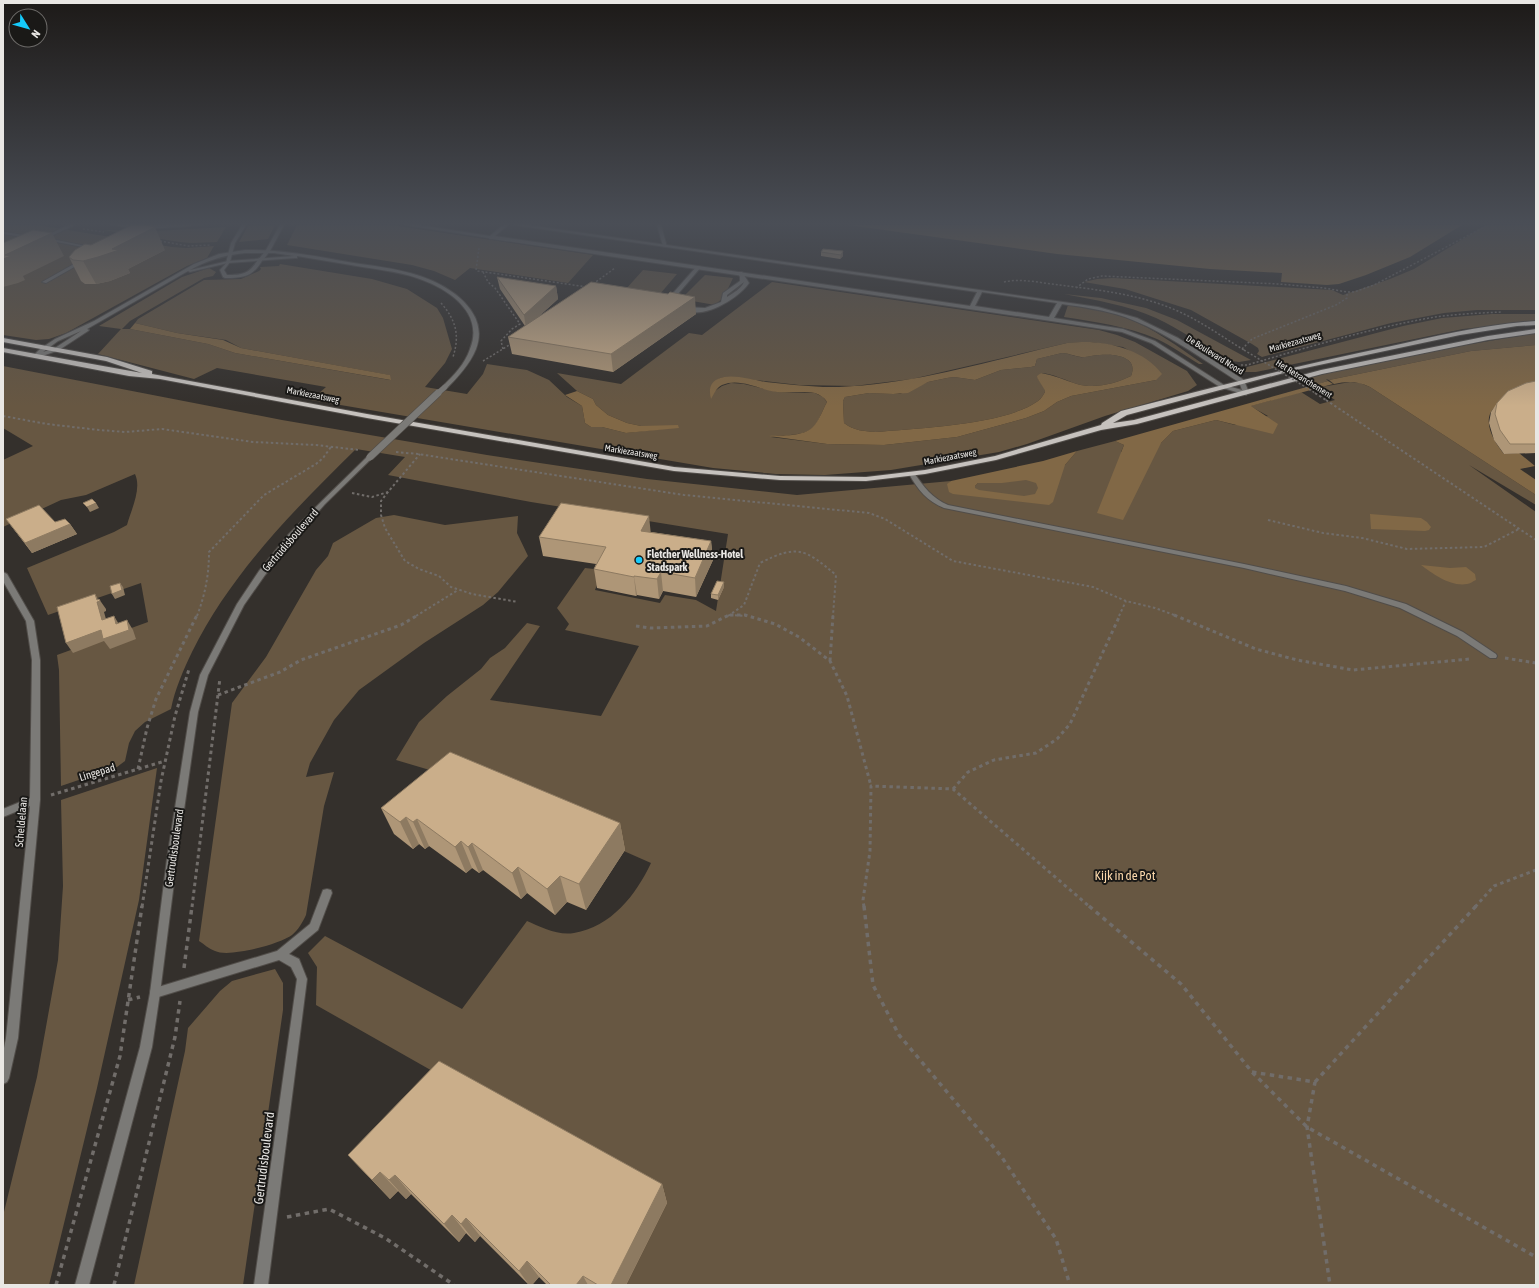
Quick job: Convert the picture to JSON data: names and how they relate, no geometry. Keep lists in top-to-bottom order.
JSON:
{
  "streets": {
    "main road": ["Markiezaatsweg"],
    "street": ["De Boulevard Noord", "Gertrudisboulevard", "Scheldelaan"],
    "path": ["Het Retranchement", "Lingepad"]
  },
  "crossings": [
    ["Markiezaatsweg", "De Boulevard Noord"],
    ["Markiezaatsweg", "Gertrudisboulevard"],
    ["Lingepad", "Scheldelaan"]
  ],
  "parks": ["Kijk in de Pot"],
  "places": ["Fletcher Wellness-Hotel Stadspark"],
  "north": "bottom right"
}
